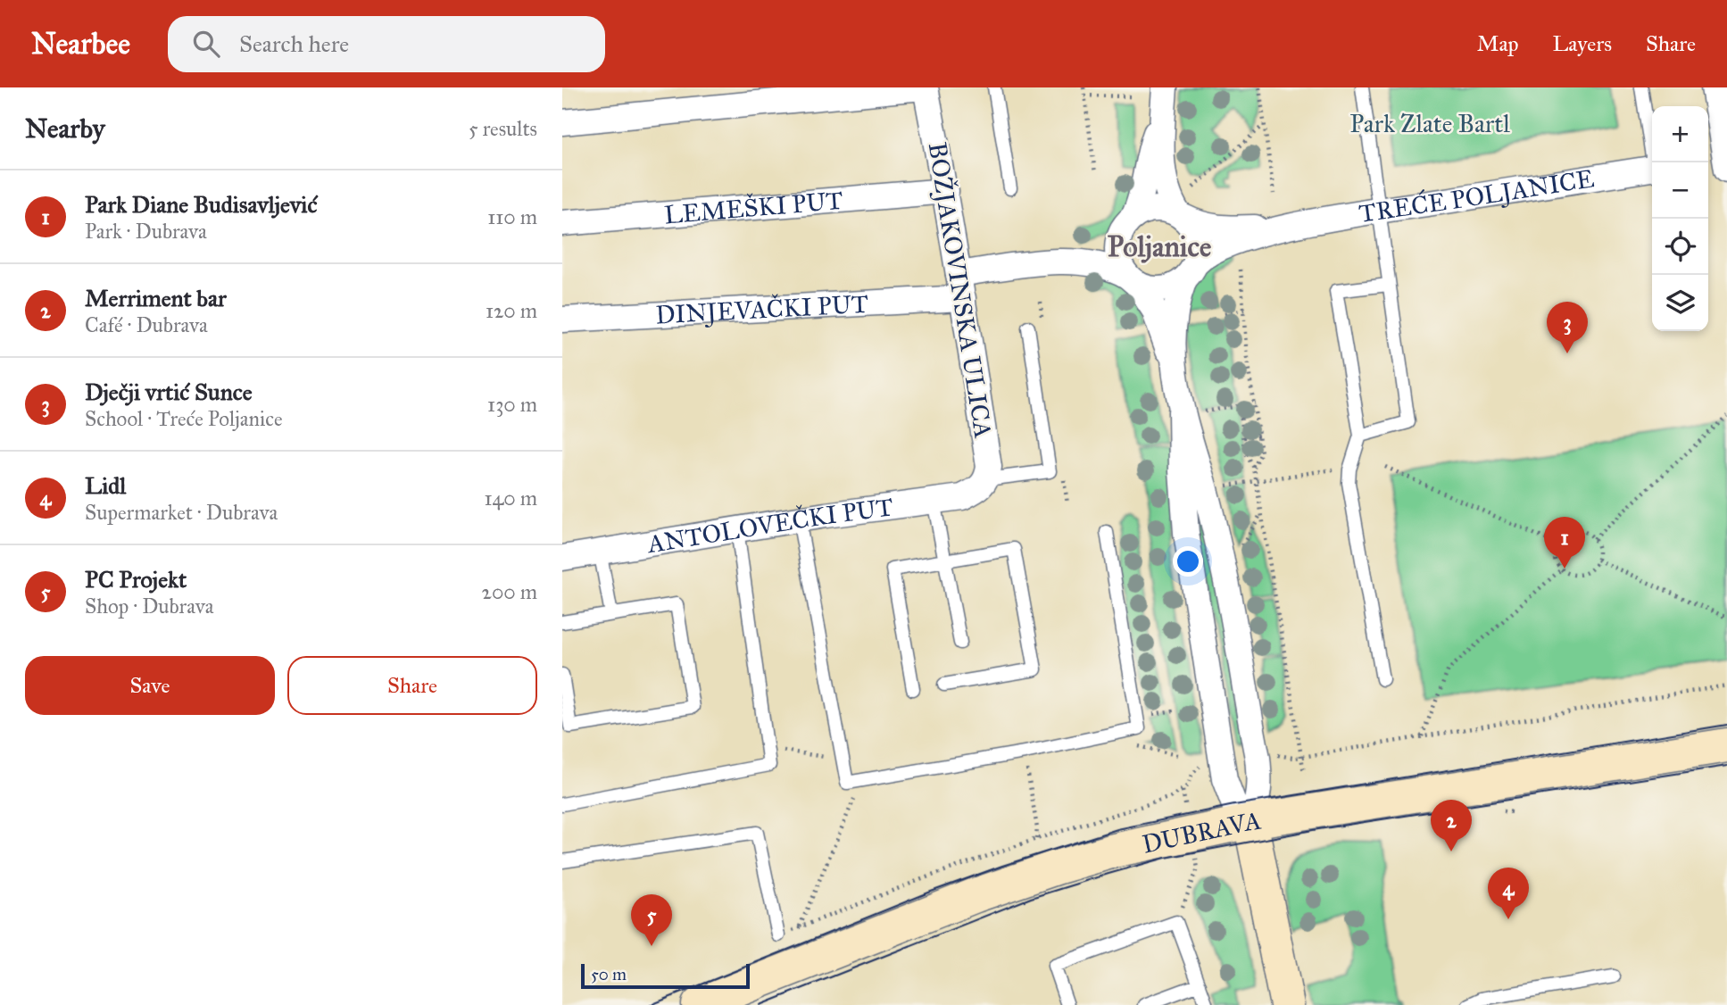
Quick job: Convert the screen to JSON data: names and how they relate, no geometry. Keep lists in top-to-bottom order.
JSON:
{
  "streets": {
    "main road": ["DUBRAVA"],
    "street": [
      "TREĆE POLJANICE",
      "LEMEŠKI PUT",
      "BOŽJAKOVINSKA ULICA",
      "DINJEVAČKI PUT",
      "ANTOLOVEČKI PUT"
    ]
  },
  "crossings": [
    ["LEMEŠKI PUT", "BOŽJAKOVINSKA ULICA"],
    ["BOŽJAKOVINSKA ULICA", "DINJEVAČKI PUT"],
    ["BOŽJAKOVINSKA ULICA", "ANTOLOVEČKI PUT"]
  ],
  "districts": ["Poljanice"],
  "parks": ["Park Zlate Bartl"],
  "scale_bar": "50 m",
  "page": {
    "header": "Nearbee",
    "search": "Search here",
    "nav": ["Map", "Layers", "Share"],
    "heading": ["Nearby", "5 results"],
    "map_buttons": ["+", "−"],
    "list": [
      {
        "mark": "1",
        "name": "Park Diane Budisavljević",
        "note": "Park · Dubrava",
        "value": "110 m"
      },
      {
        "mark": "2",
        "name": "Merriment bar",
        "note": "Café · Dubrava",
        "value": "120 m"
      },
      {
        "mark": "3",
        "name": "Dječji vrtić Sunce",
        "note": "School · Treće Poljanice",
        "value": "130 m"
      },
      {
        "mark": "4",
        "name": "Lidl",
        "note": "Supermarket · Dubrava",
        "value": "140 m"
      },
      {
        "mark": "5",
        "name": "PC Projekt",
        "note": "Shop · Dubrava",
        "value": "200 m"
      }
    ],
    "pins": [
      "3",
      "1",
      "2",
      "4",
      "5"
    ],
    "buttons": ["Save", "Share"],
    "scale": "50 m"
  }
}
